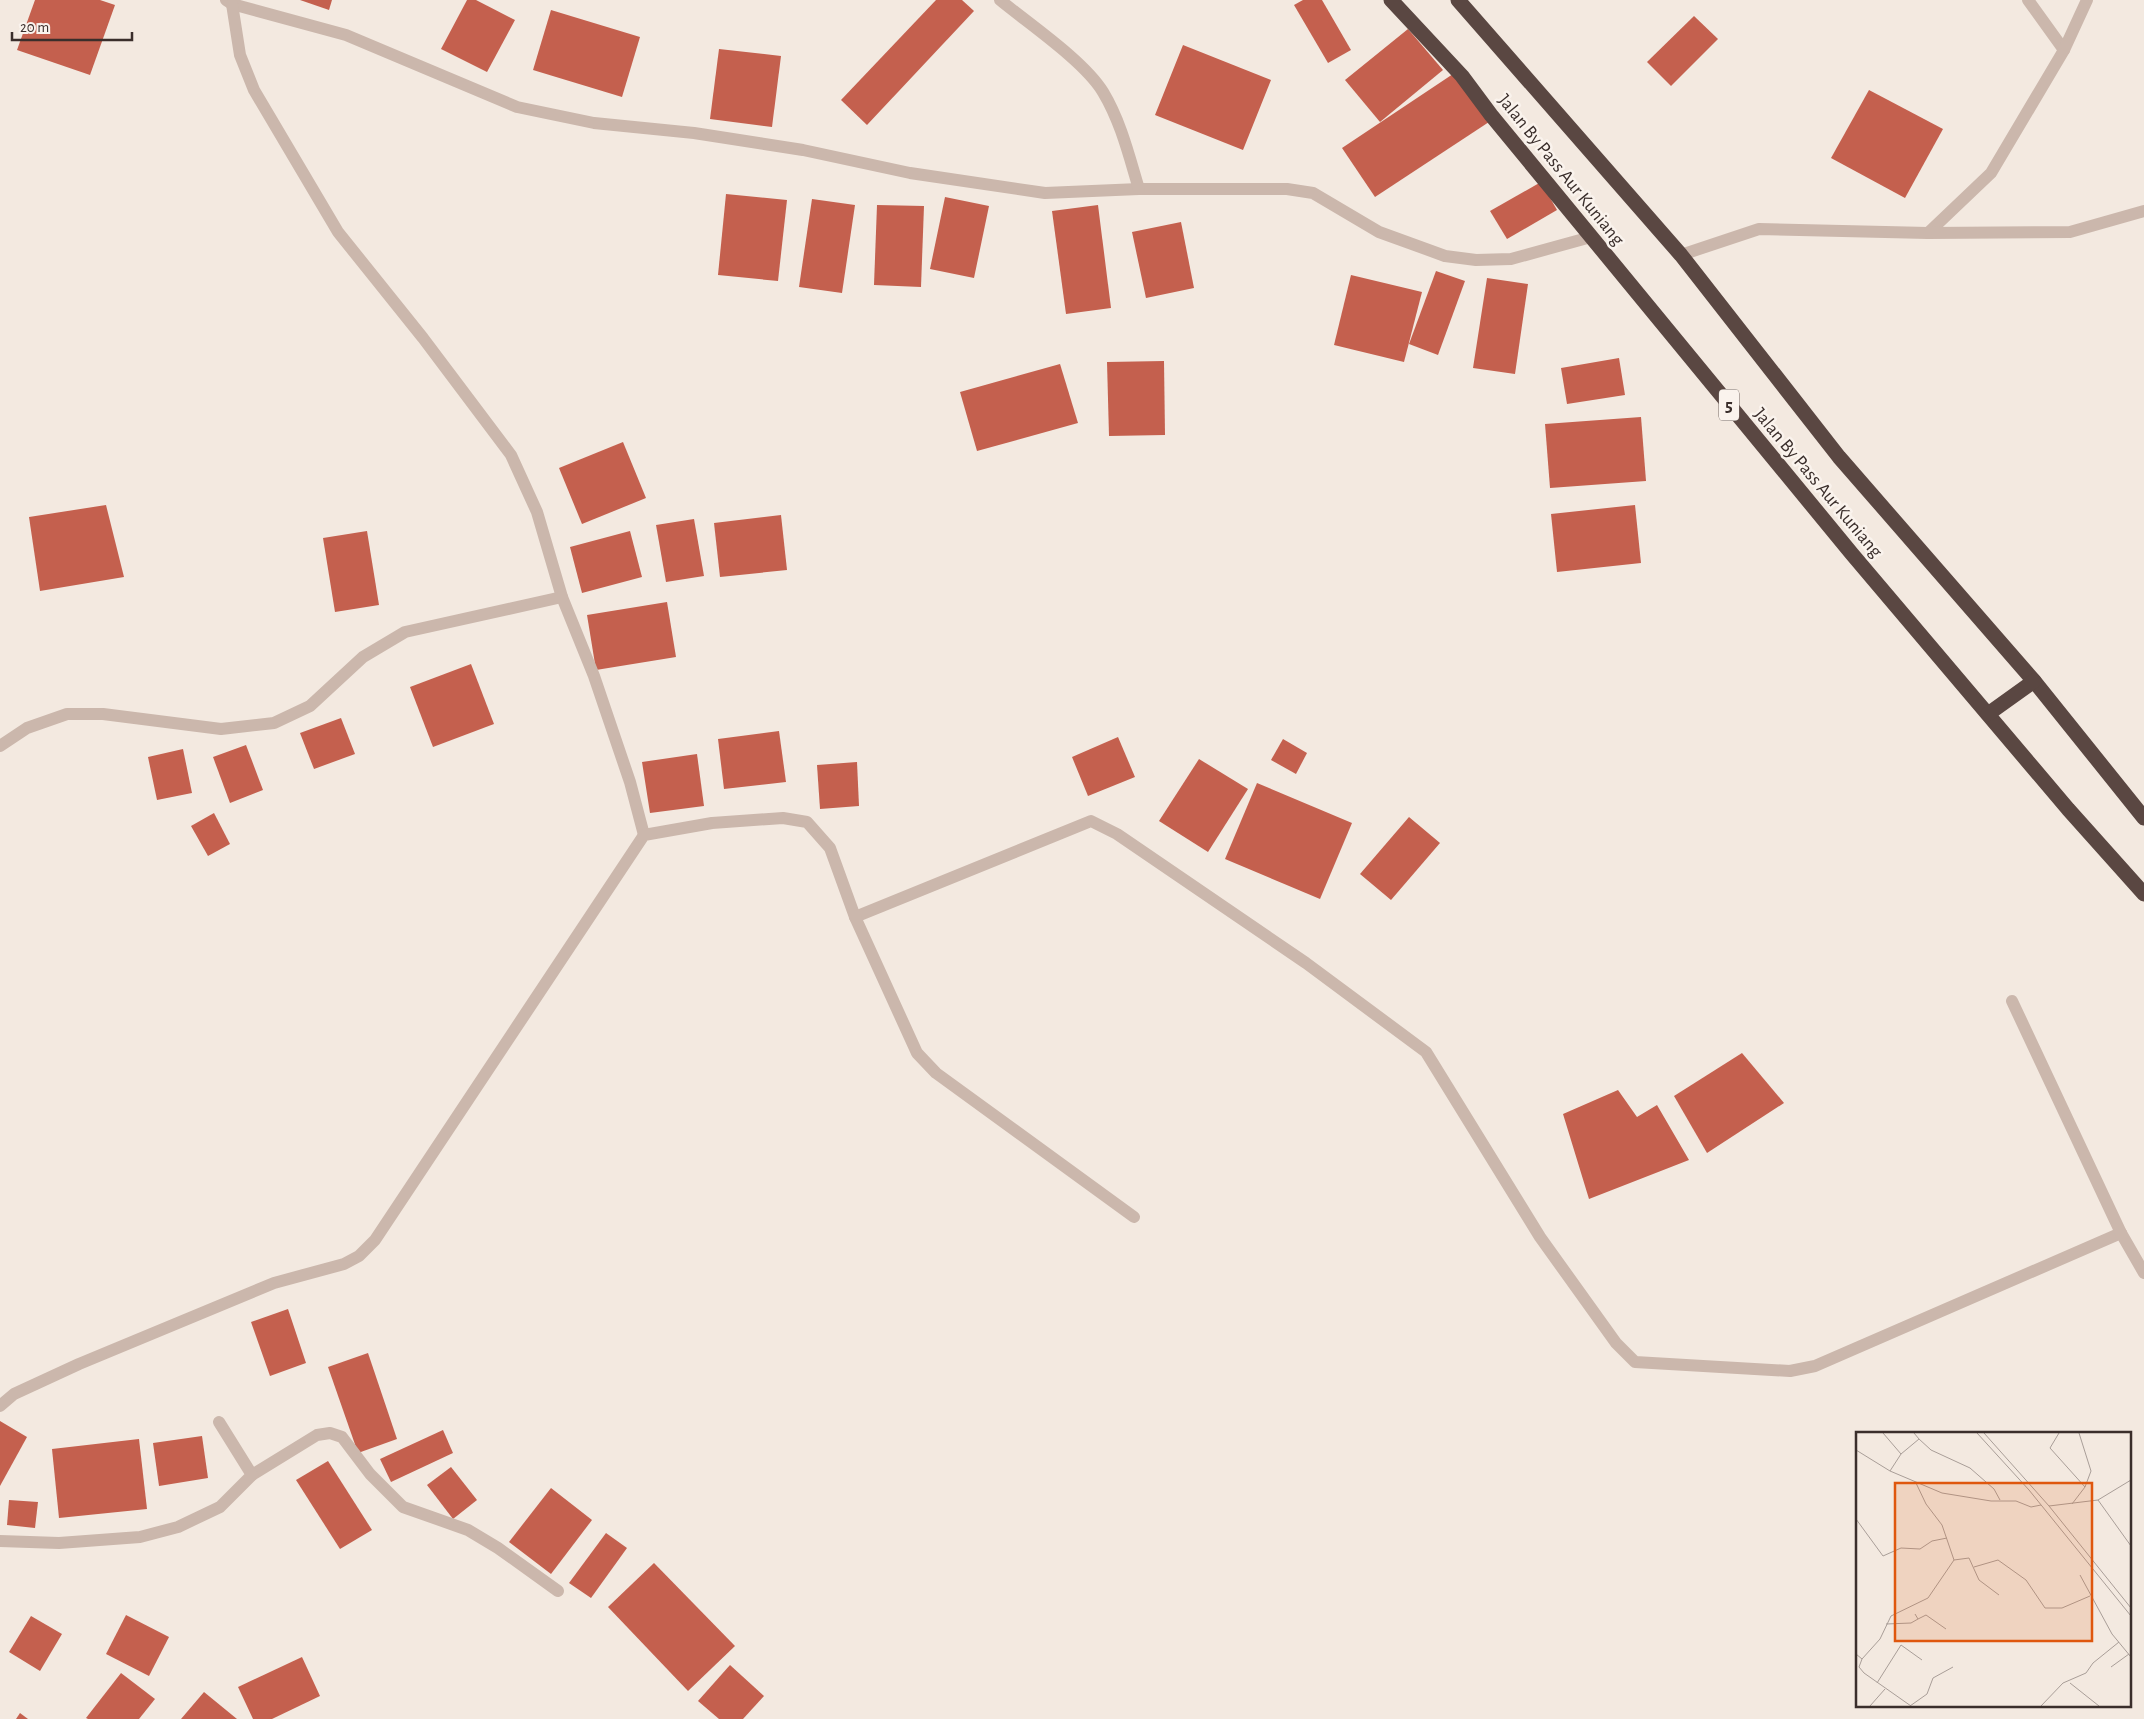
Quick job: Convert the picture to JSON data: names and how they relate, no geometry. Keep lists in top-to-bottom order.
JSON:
{
  "streets": {
    "highway": ["Jalan By Pass Aur Kuniang", "5"]
  },
  "scale_bar": "20 m"
}
